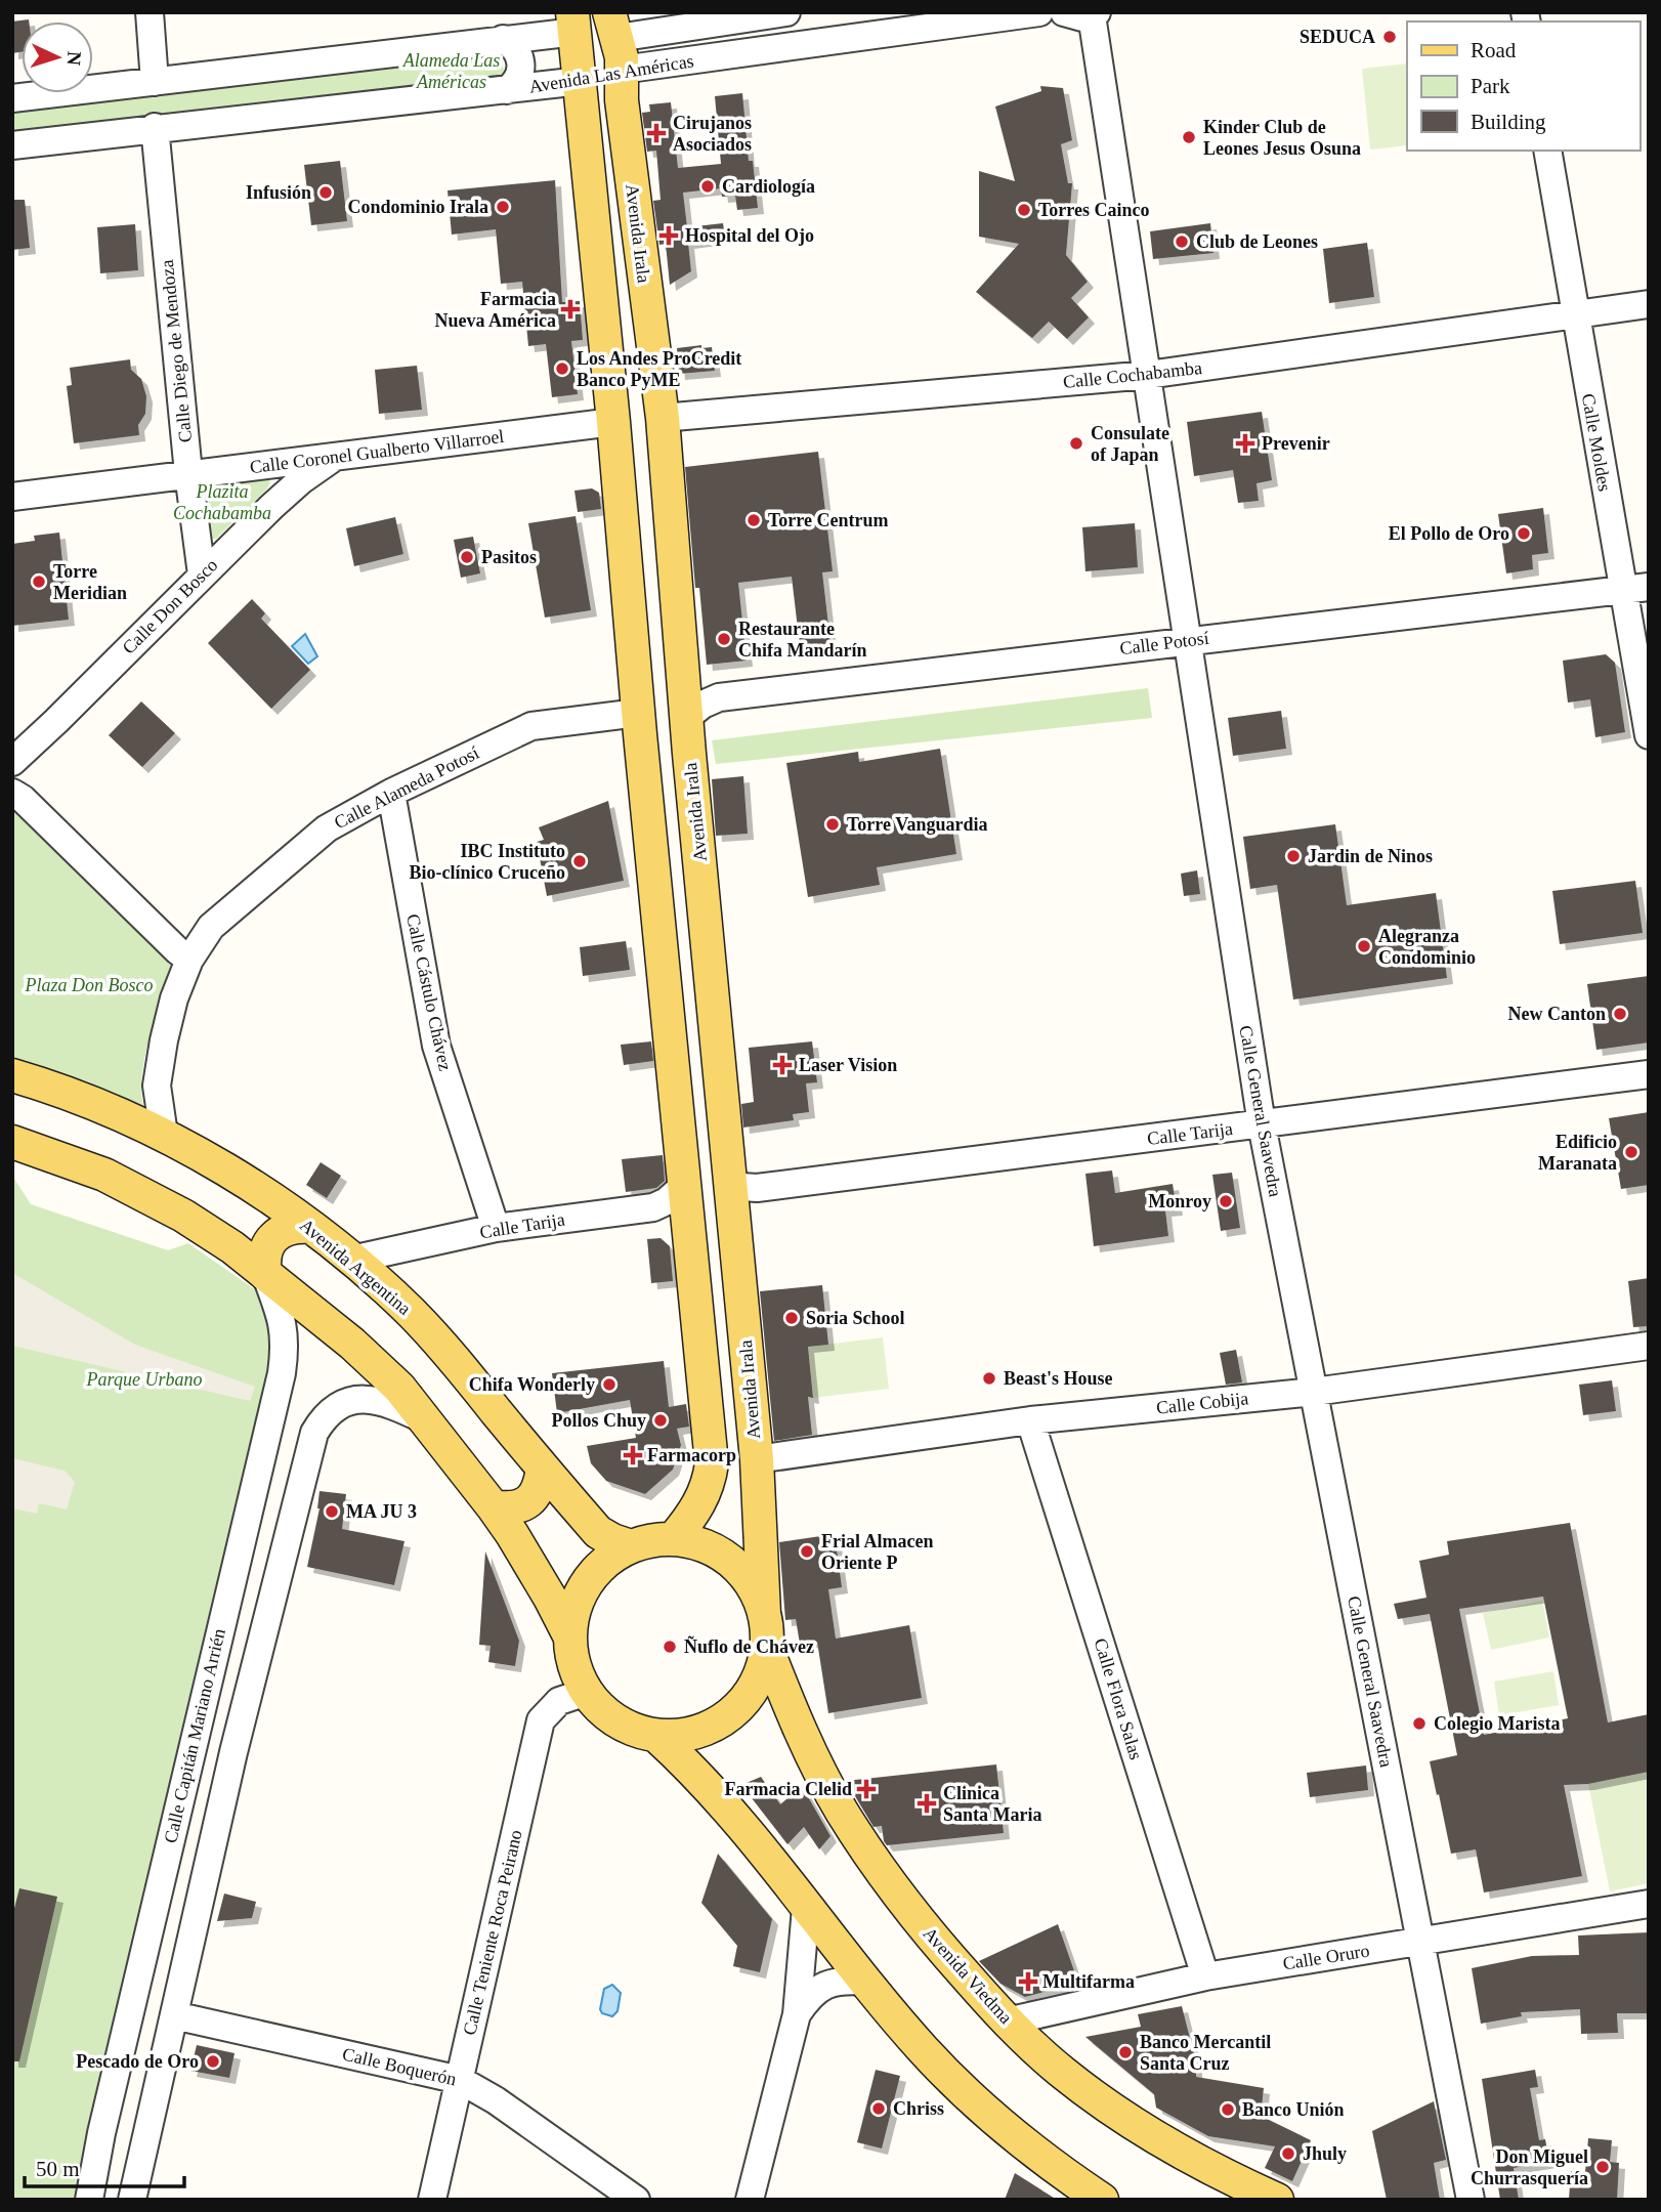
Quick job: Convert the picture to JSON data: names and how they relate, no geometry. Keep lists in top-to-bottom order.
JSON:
{
  "streets": {
    "main road": [
      "Avenida Las Américas",
      "Avenida Irala",
      "Calle Cochabamba",
      "Avenida Argentina",
      "Avenida Viedma"
    ],
    "street": [
      "Calle Diego de Mendoza",
      "Calle Moldes",
      "Calle Coronel Gualberto Villarroel",
      "Calle Don Bosco",
      "Calle Potosí",
      "Calle Alameda Potosí",
      "Calle Cástulo Chávez",
      "Calle General Saavedra",
      "Calle Tarija",
      "Calle Cobija",
      "Calle Flora Salas",
      "Calle Capitán Mariano Arrién",
      "Calle Teniente Roca Peirano",
      "Calle Oruro",
      "Calle Boquerón"
    ]
  },
  "crossings": [
    ["Avenida Las Américas", "Avenida Irala"],
    ["Avenida Las Américas", "Calle Diego de Mendoza"],
    ["Avenida Irala", "Calle Cochabamba"],
    ["Avenida Irala", "Calle Potosí"],
    ["Avenida Irala", "Calle Tarija"],
    ["Avenida Irala", "Avenida Argentina"],
    ["Avenida Irala", "Calle Cobija"],
    ["Avenida Irala", "Calle Teniente Roca Peirano"],
    ["Avenida Irala", "Avenida Viedma"],
    ["Calle Diego de Mendoza", "Calle Coronel Gualberto Villarroel"],
    ["Calle Diego de Mendoza", "Calle Don Bosco"],
    ["Calle Cochabamba", "Calle Moldes"],
    ["Calle Cochabamba", "Calle Coronel Gualberto Villarroel"],
    ["Calle Cochabamba", "Calle General Saavedra"],
    ["Calle Moldes", "Calle Potosí"],
    ["Calle Coronel Gualberto Villarroel", "Calle Don Bosco"],
    ["Calle Potosí", "Calle General Saavedra"],
    ["Calle Alameda Potosí", "Calle Cástulo Chávez"],
    ["Calle Alameda Potosí", "Avenida Argentina"],
    ["Calle Cástulo Chávez", "Calle Tarija"],
    ["Calle General Saavedra", "Calle Tarija"],
    ["Calle General Saavedra", "Calle Cobija"],
    ["Calle General Saavedra", "Calle Oruro"],
    ["Calle Tarija", "Avenida Argentina"],
    ["Avenida Argentina", "Calle Teniente Roca Peirano"],
    ["Avenida Argentina", "Avenida Viedma"],
    ["Calle Cobija", "Calle Flora Salas"],
    ["Calle Flora Salas", "Calle Oruro"],
    ["Calle Teniente Roca Peirano", "Avenida Viedma"],
    ["Calle Teniente Roca Peirano", "Calle Boquerón"],
    ["Calle Oruro", "Avenida Viedma"]
  ],
  "parks": [
    "Alameda Las Américas",
    "Plazita Cochabamba",
    "Plaza Don Bosco",
    "Parque Urbano"
  ],
  "places": {
    "other": [
      "SEDUCA",
      "Kinder Club de Leones Jesus Osuna",
      "Cardiología",
      "Infusión",
      "Condominio Irala",
      "Torres Cainco",
      "Club de Leones",
      "Los Andes ProCredit Banco PyME",
      "Consulate of Japan",
      "Torre Centrum",
      "El Pollo de Oro",
      "Pasitos",
      "Torre Meridian",
      "Restaurante Chifa Mandarín",
      "Torre Vanguardia",
      "Jardin de Ninos",
      "IBC Instituto Bio-clínico Cruceño",
      "Alegranza Condominio",
      "New Canton",
      "Edificio Maranata",
      "Monroy",
      "Soria School",
      "Beast's House",
      "Chifa Wonderly",
      "Pollos Chuy",
      "MA JU 3",
      "Frial Almacen Oriente P",
      "Ñuflo de Chávez",
      "Colegio Marista",
      "Banco Mercantil Santa Cruz",
      "Pescado de Oro",
      "Chriss",
      "Banco Unión",
      "Jhuly",
      "Don Miguel Churrasquería"
    ],
    "health": [
      "Cirujanos Asociados",
      "Hospital del Ojo",
      "Farmacia Nueva América",
      "Prevenir",
      "Laser Vision",
      "Farmacorp",
      "Farmacia Clelid",
      "Clinica Santa Maria",
      "Multifarma"
    ]
  },
  "legend": ["Road", "Park", "Building"],
  "scale_bar": "50 m",
  "north": "right"
}
